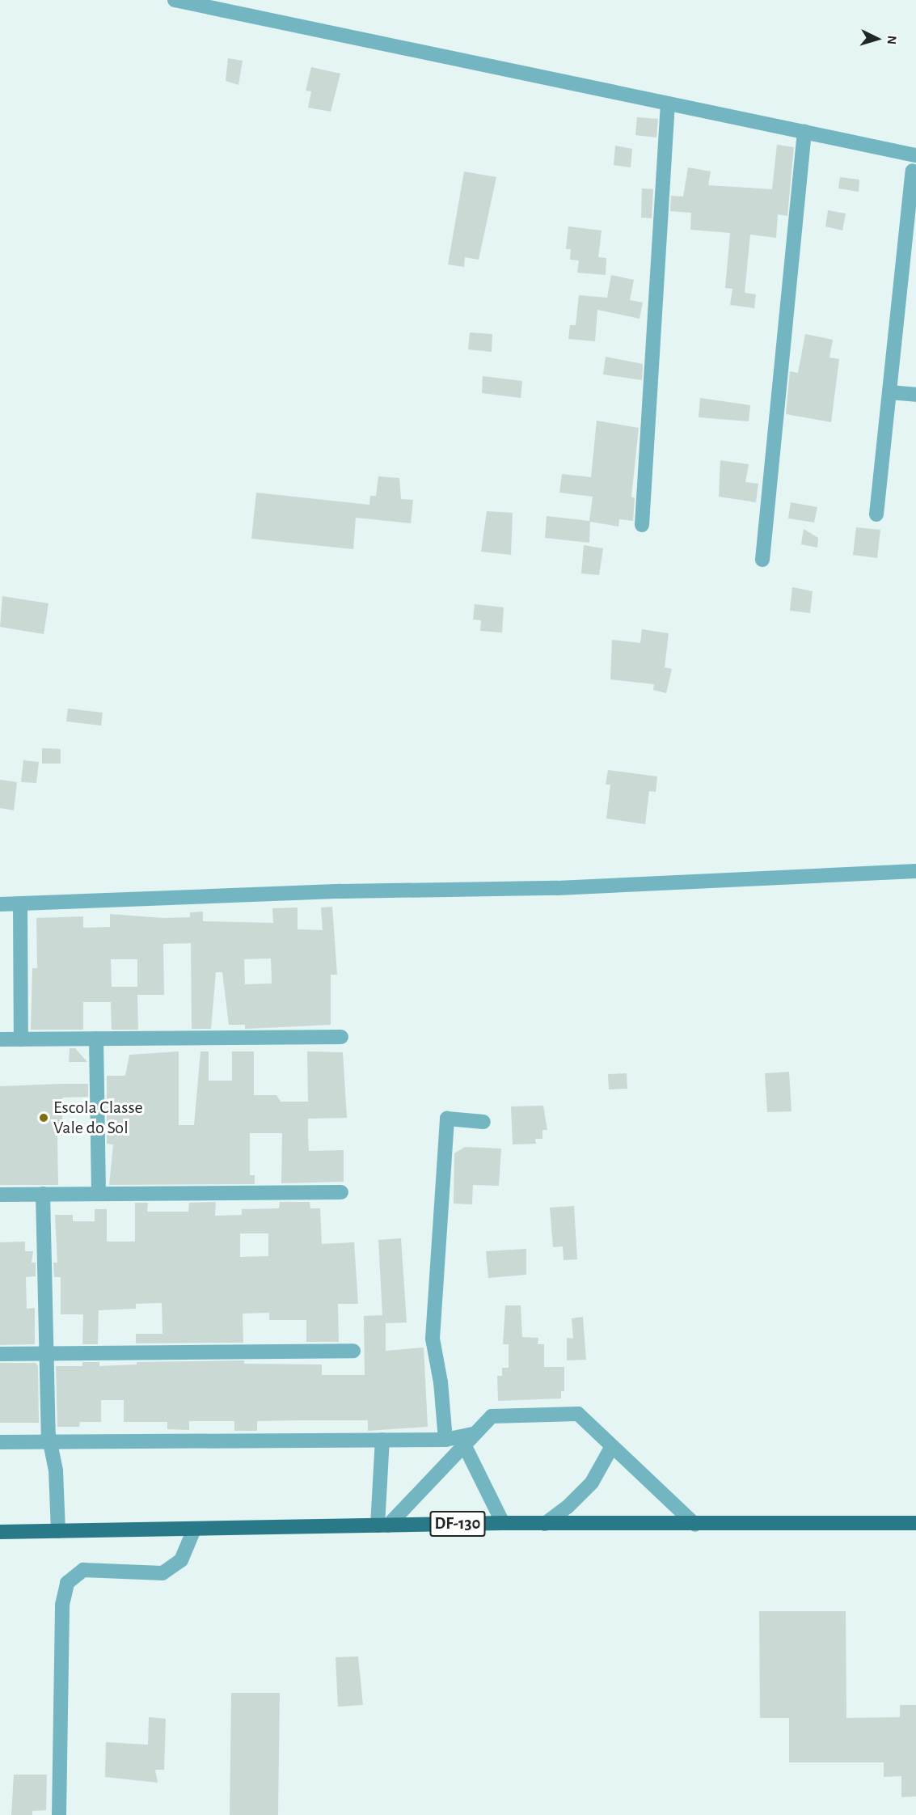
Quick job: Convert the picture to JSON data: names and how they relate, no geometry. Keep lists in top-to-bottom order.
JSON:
{
  "streets": {
    "main road": ["DF-130"]
  },
  "places": ["Escola Classe Vale do Sol"],
  "north": "right"
}
